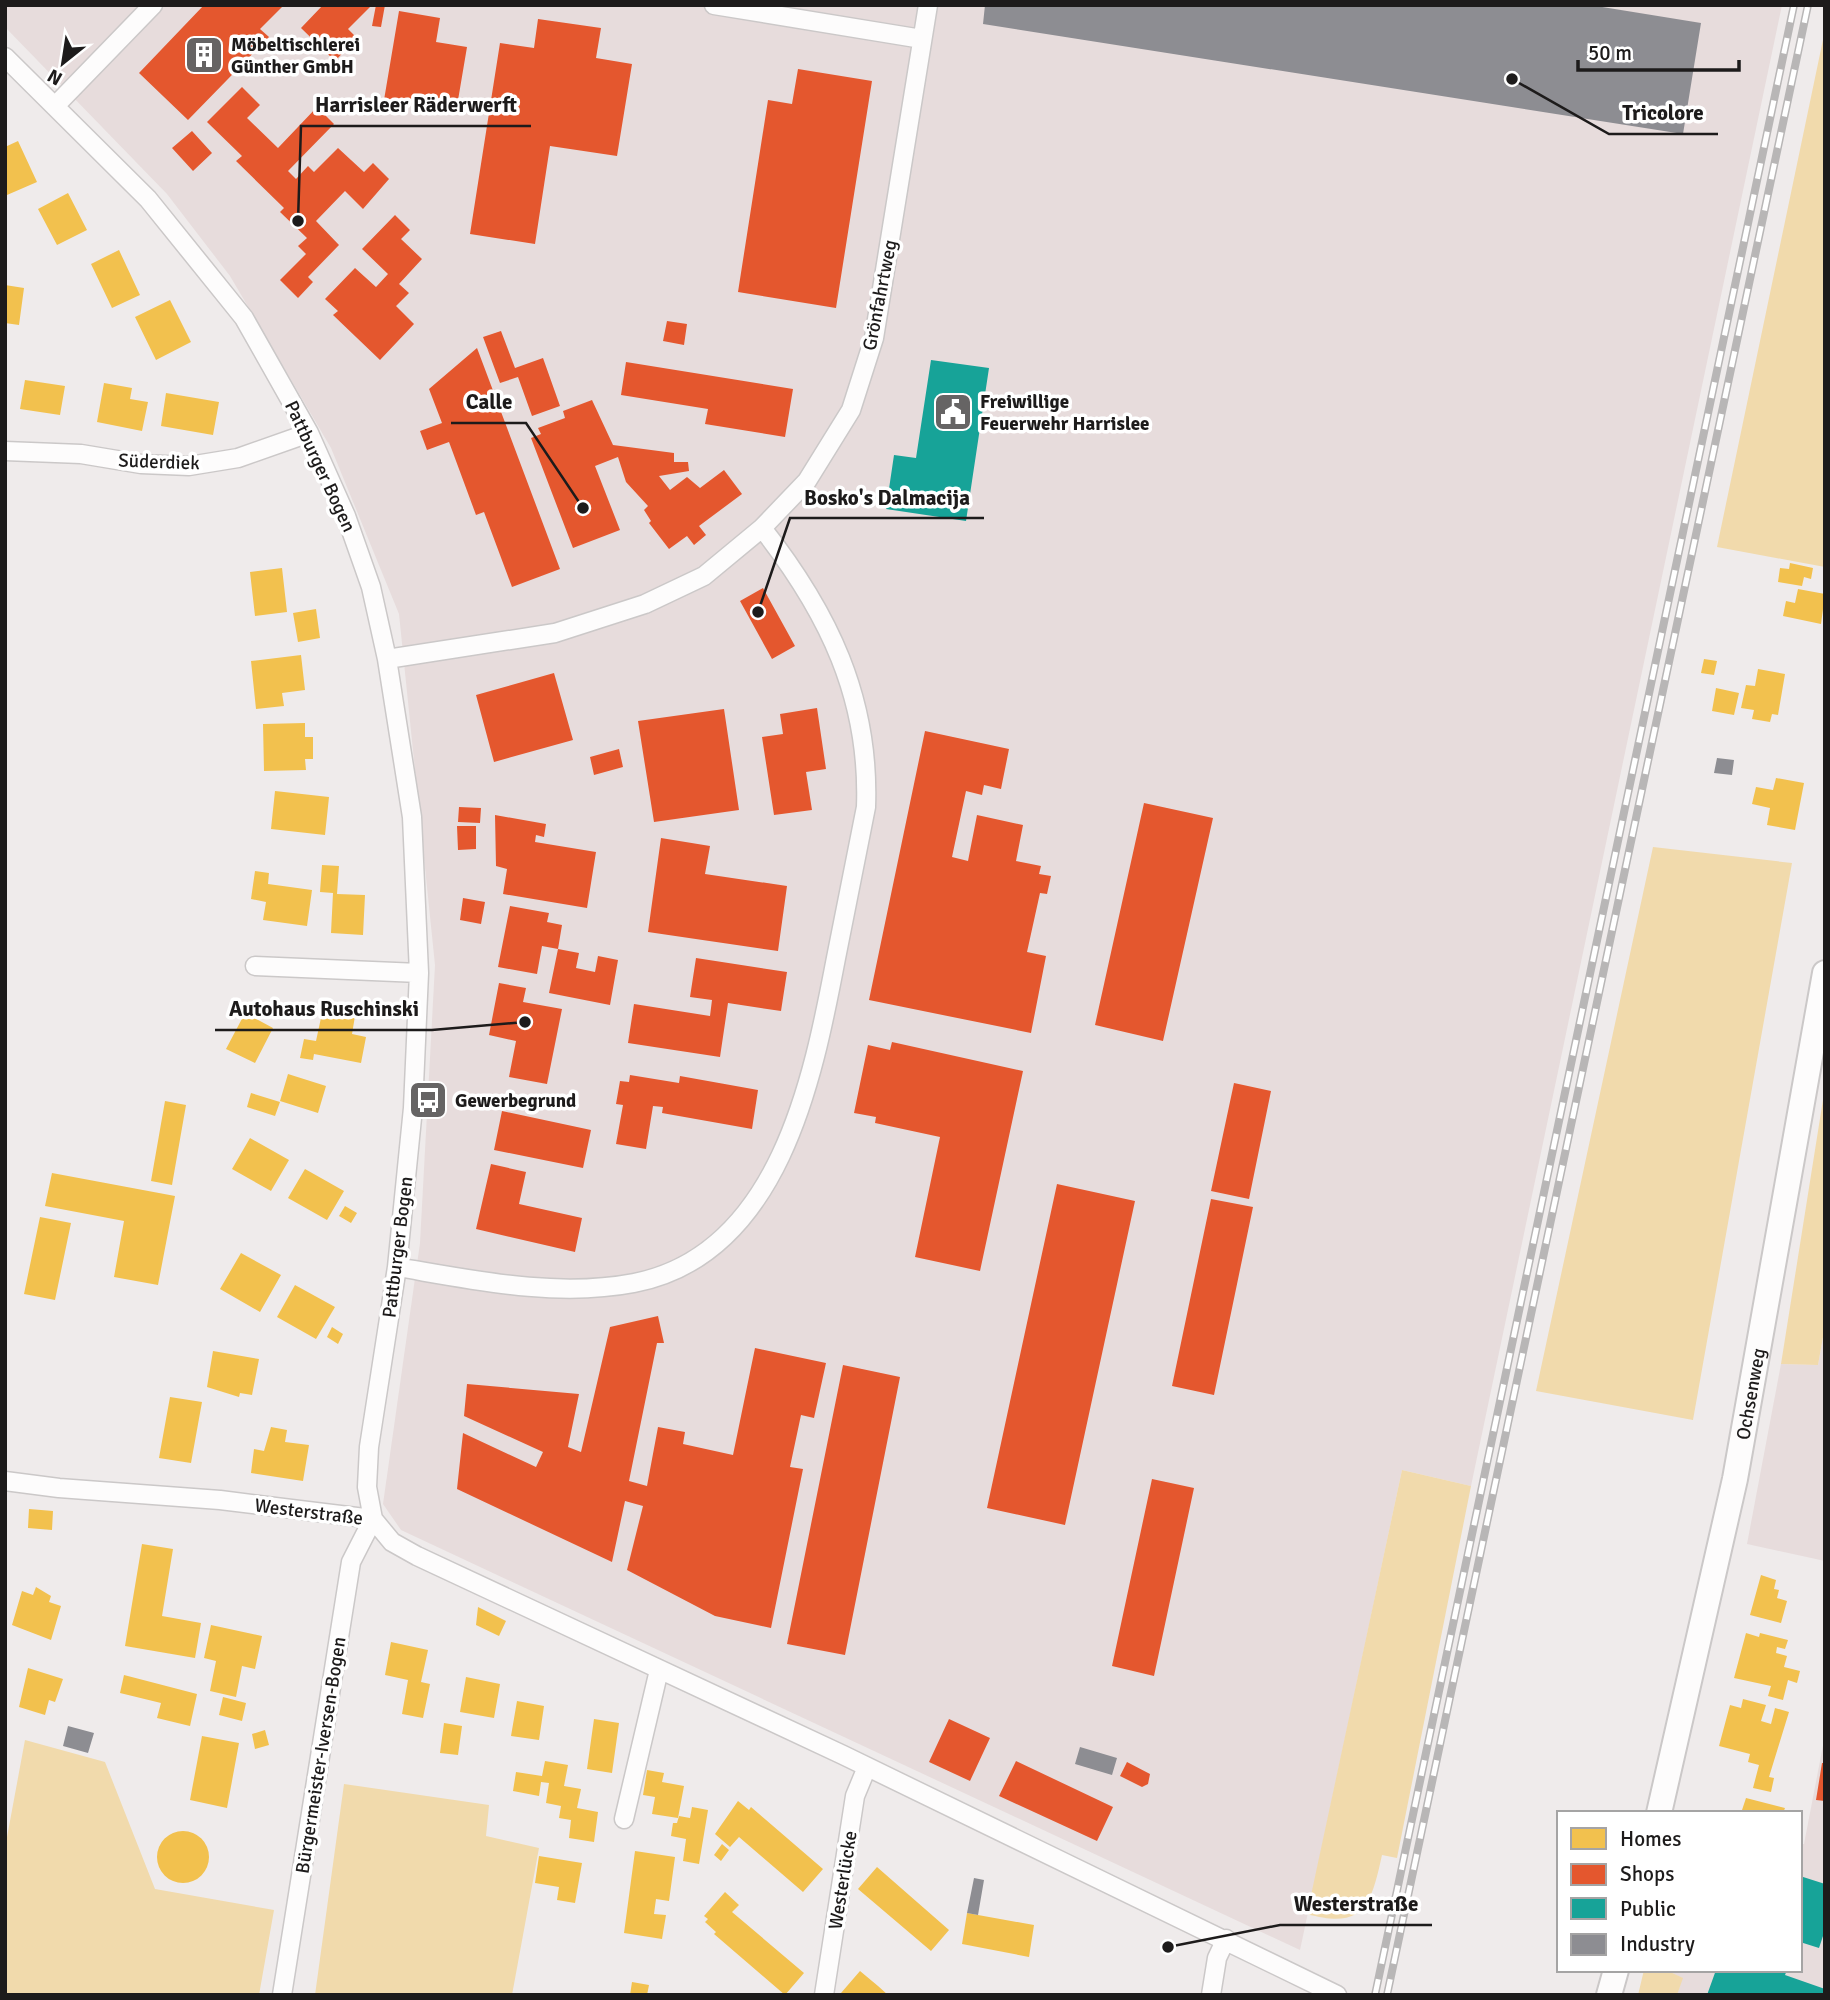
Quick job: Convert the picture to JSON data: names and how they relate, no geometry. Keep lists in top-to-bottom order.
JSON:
{
  "streets": {
    "main road": ["Ochsenweg"],
    "street": [
      "Grönfahrtweg",
      "Süderdiek",
      "Pattburger Bogen",
      "Westerstraße",
      "Bürgermeister-Iversen-Bogen",
      "Westerlücke"
    ]
  },
  "crossings": [
    ["Grönfahrtweg", "Pattburger Bogen"],
    ["Süderdiek", "Pattburger Bogen"],
    ["Pattburger Bogen", "Westerstraße"],
    ["Pattburger Bogen", "Bürgermeister-Iversen-Bogen"],
    ["Westerstraße", "Bürgermeister-Iversen-Bogen"],
    ["Westerstraße", "Westerlücke"]
  ],
  "places": {
    "building": ["Möbeltischlerei Günther GmbH"],
    "other": [
      "Tricolore",
      "Harrisleer Räderwerft",
      "Calle",
      "Bosko's Dalmacija",
      "Autohaus Ruschinski",
      "Westerstraße"
    ],
    "public building": ["Freiwillige Feuerwehr Harrislee"],
    "bus stop": ["Gewerbegrund"]
  },
  "legend": [
    "Homes",
    "Shops",
    "Public",
    "Industry"
  ],
  "scale_bar": "50 m",
  "north": "bottom left"
}
